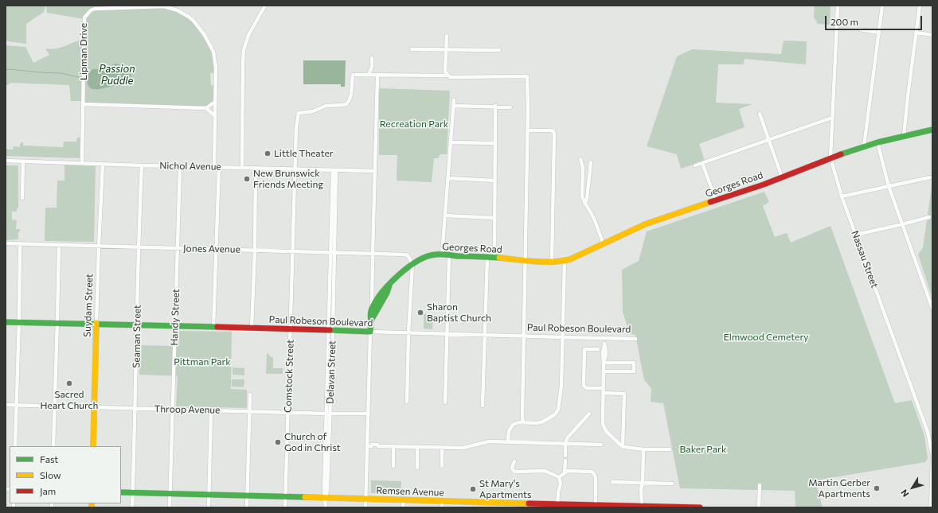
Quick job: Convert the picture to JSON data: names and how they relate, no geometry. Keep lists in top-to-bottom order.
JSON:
{
  "streets": {
    "street": [
      "Lipman Drive",
      "Nichol Avenue",
      "Georges Road",
      "Jones Avenue",
      "Nassau Street",
      "Suydam Street",
      "Handy Street",
      "Paul Robeson Boulevard",
      "Seaman Street",
      "Delavan Street",
      "Comstock Street",
      "Throop Avenue",
      "Remsen Avenue"
    ]
  },
  "crossings": [
    ["Lipman Drive", "Nichol Avenue"],
    ["Nichol Avenue", "Suydam Street"],
    ["Nichol Avenue", "Handy Street"],
    ["Nichol Avenue", "Seaman Street"],
    ["Nichol Avenue", "Delavan Street"],
    ["Nichol Avenue", "Comstock Street"],
    ["Georges Road", "Jones Avenue"],
    ["Georges Road", "Nassau Street"],
    ["Georges Road", "Paul Robeson Boulevard"],
    ["Jones Avenue", "Suydam Street"],
    ["Jones Avenue", "Handy Street"],
    ["Jones Avenue", "Seaman Street"],
    ["Jones Avenue", "Delavan Street"],
    ["Jones Avenue", "Comstock Street"],
    ["Suydam Street", "Paul Robeson Boulevard"],
    ["Suydam Street", "Throop Avenue"],
    ["Handy Street", "Paul Robeson Boulevard"],
    ["Handy Street", "Throop Avenue"],
    ["Handy Street", "Remsen Avenue"],
    ["Paul Robeson Boulevard", "Seaman Street"],
    ["Paul Robeson Boulevard", "Delavan Street"],
    ["Paul Robeson Boulevard", "Comstock Street"],
    ["Seaman Street", "Throop Avenue"],
    ["Seaman Street", "Remsen Avenue"],
    ["Delavan Street", "Throop Avenue"],
    ["Delavan Street", "Remsen Avenue"],
    ["Comstock Street", "Throop Avenue"],
    ["Comstock Street", "Remsen Avenue"]
  ],
  "water": ["Passion Puddle"],
  "parks": [
    "Recreation Park",
    "Elmwood Cemetery",
    "Pittman Park",
    "Baker Park"
  ],
  "places": [
    "Little Theater",
    "New Brunswick Friends Meeting",
    "Sharon Baptist Church",
    "Sacred Heart Church",
    "Church of God in Christ",
    "Martin Gerber Apartments",
    "St Mary's Apartments"
  ],
  "legend": ["Fast", "Slow", "Jam"],
  "scale_bar": "200 m",
  "north": "bottom left"
}
